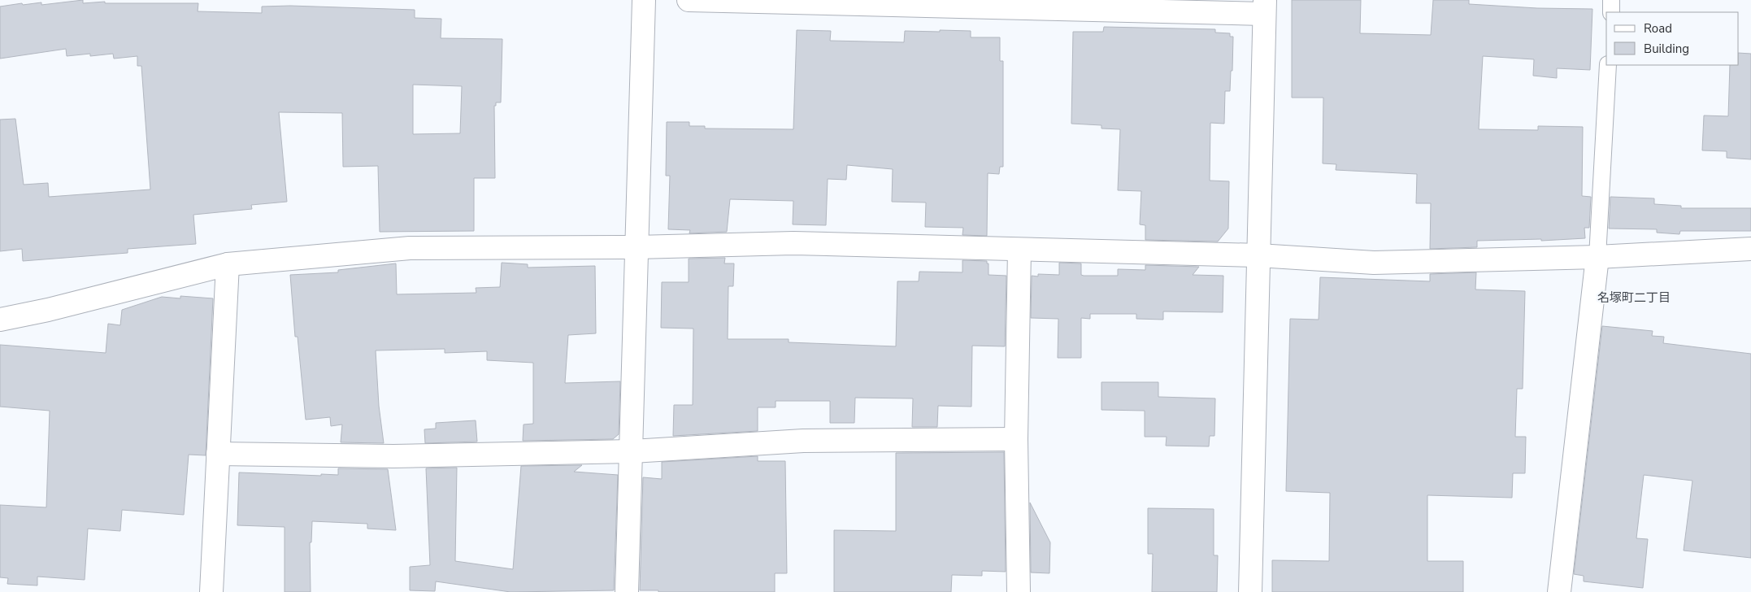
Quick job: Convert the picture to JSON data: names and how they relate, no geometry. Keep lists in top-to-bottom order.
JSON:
{
  "districts": ["名塚町二丁目"],
  "legend": ["Road", "Building"]
}
